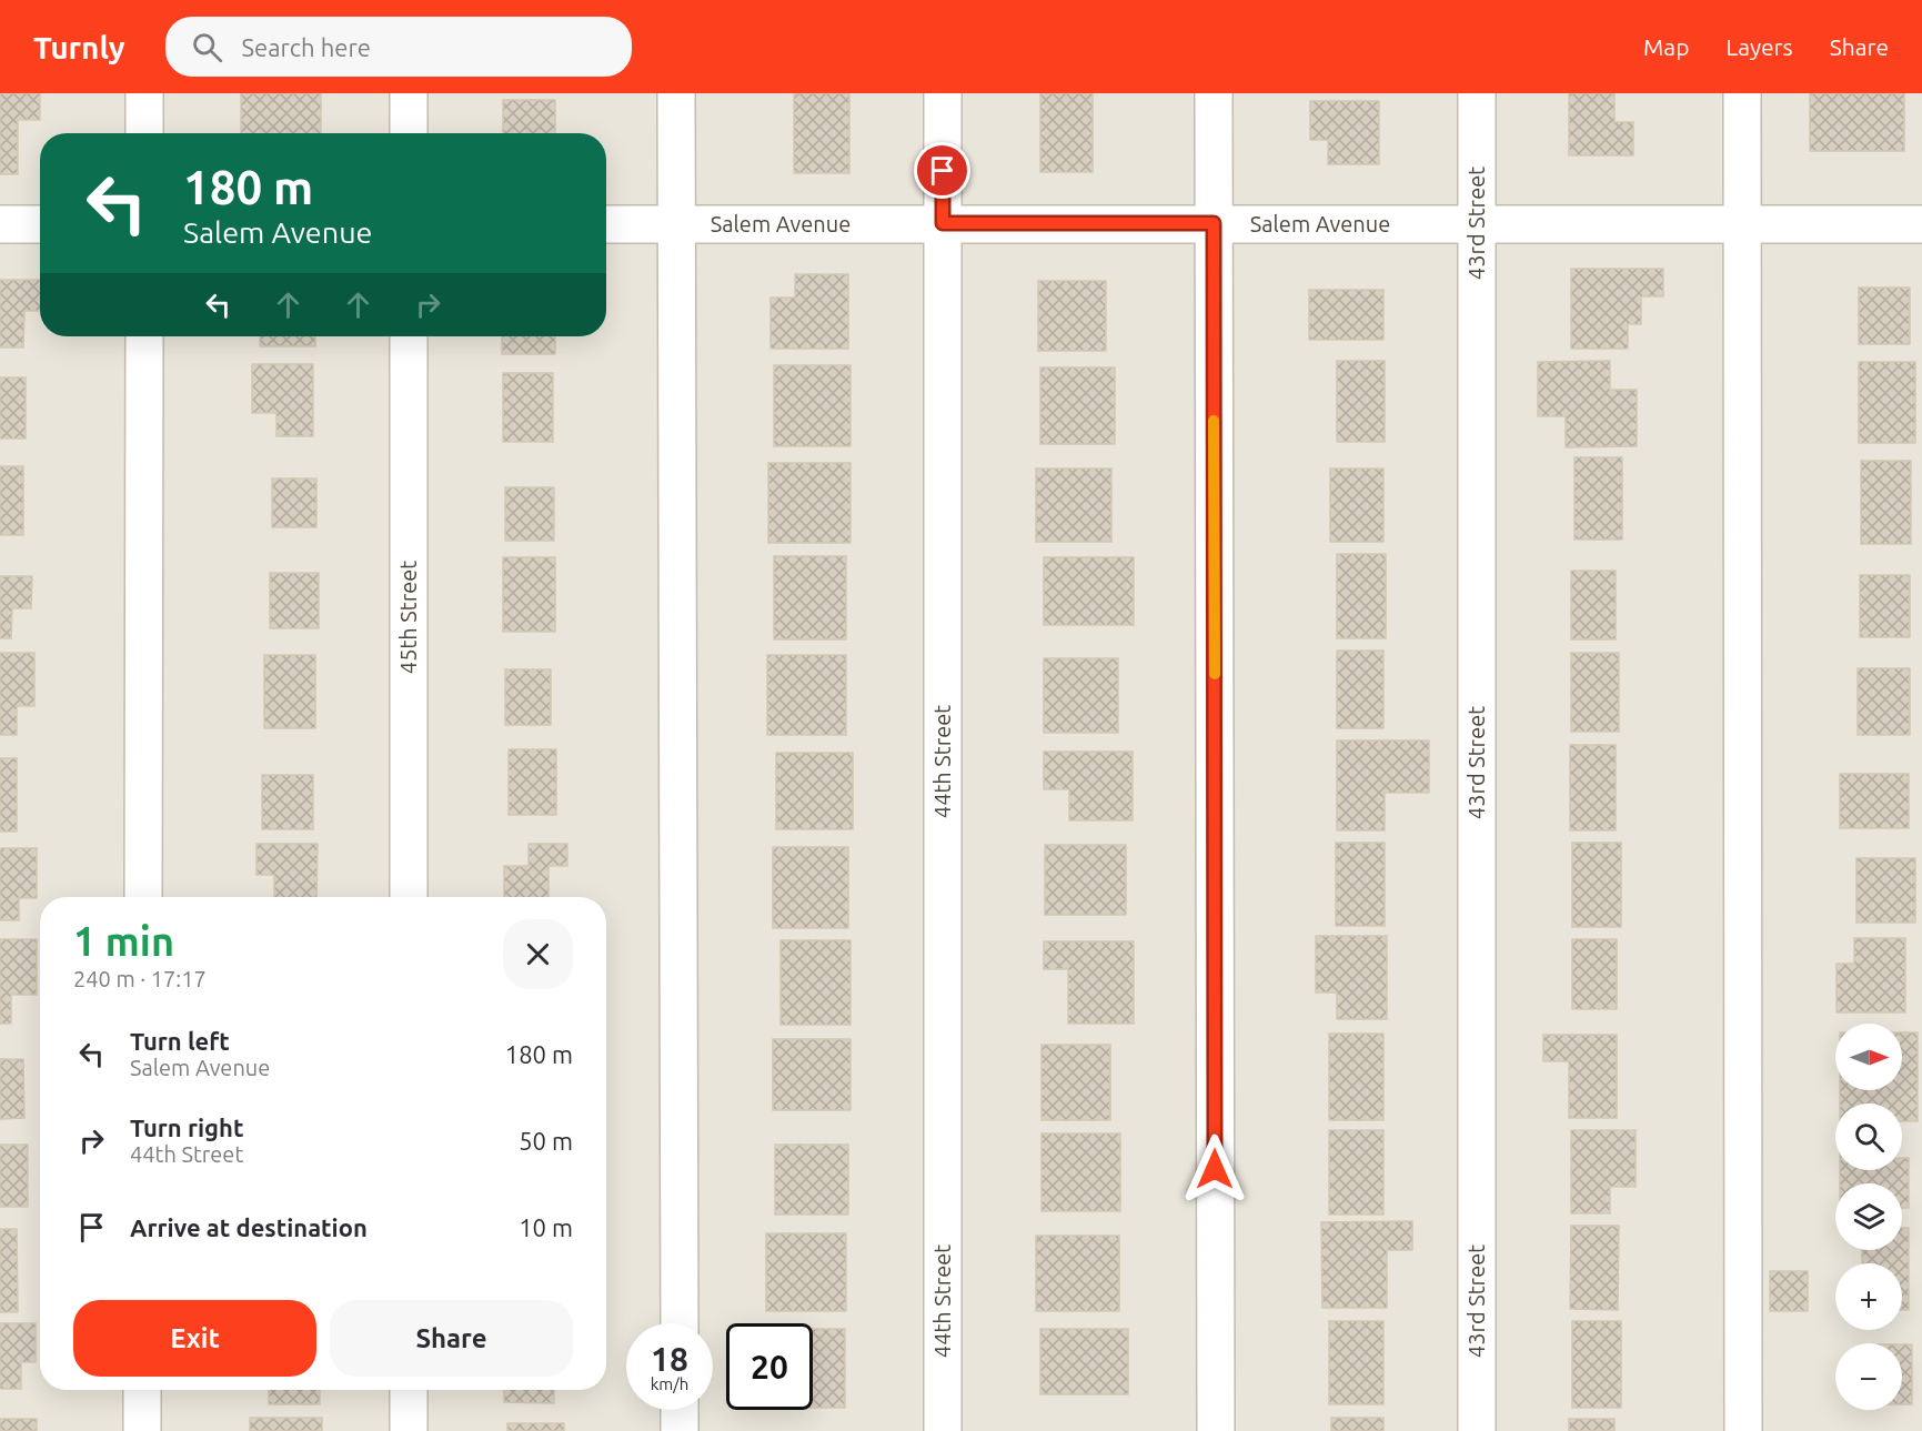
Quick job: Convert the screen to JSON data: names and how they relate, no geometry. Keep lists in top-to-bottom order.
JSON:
{
  "streets": {
    "street": [
      "Salem Avenue",
      "43rd Street",
      "45th Street",
      "44th Street"
    ]
  },
  "crossings": [
    ["Salem Avenue", "43rd Street"],
    ["Salem Avenue", "44th Street"]
  ],
  "north": "right",
  "page": {
    "header": "Turnly",
    "search": "Search here",
    "nav": ["Map", "Layers", "Share"],
    "turn": ["180 m", "Salem Avenue"],
    "heading": ["1 min", "240 m · 17:17"],
    "list": [
      {
        "name": "Turn left",
        "note": "Salem Avenue",
        "value": "180 m"
      },
      {
        "name": "Turn right",
        "note": "44th Street",
        "value": "50 m"
      },
      {
        "name": "Arrive at destination",
        "value": "10 m"
      }
    ],
    "map_buttons": ["+", "−"],
    "buttons": ["Exit", "Share"],
    "speed": "18 km/h",
    "limit": "20"
  }
}
